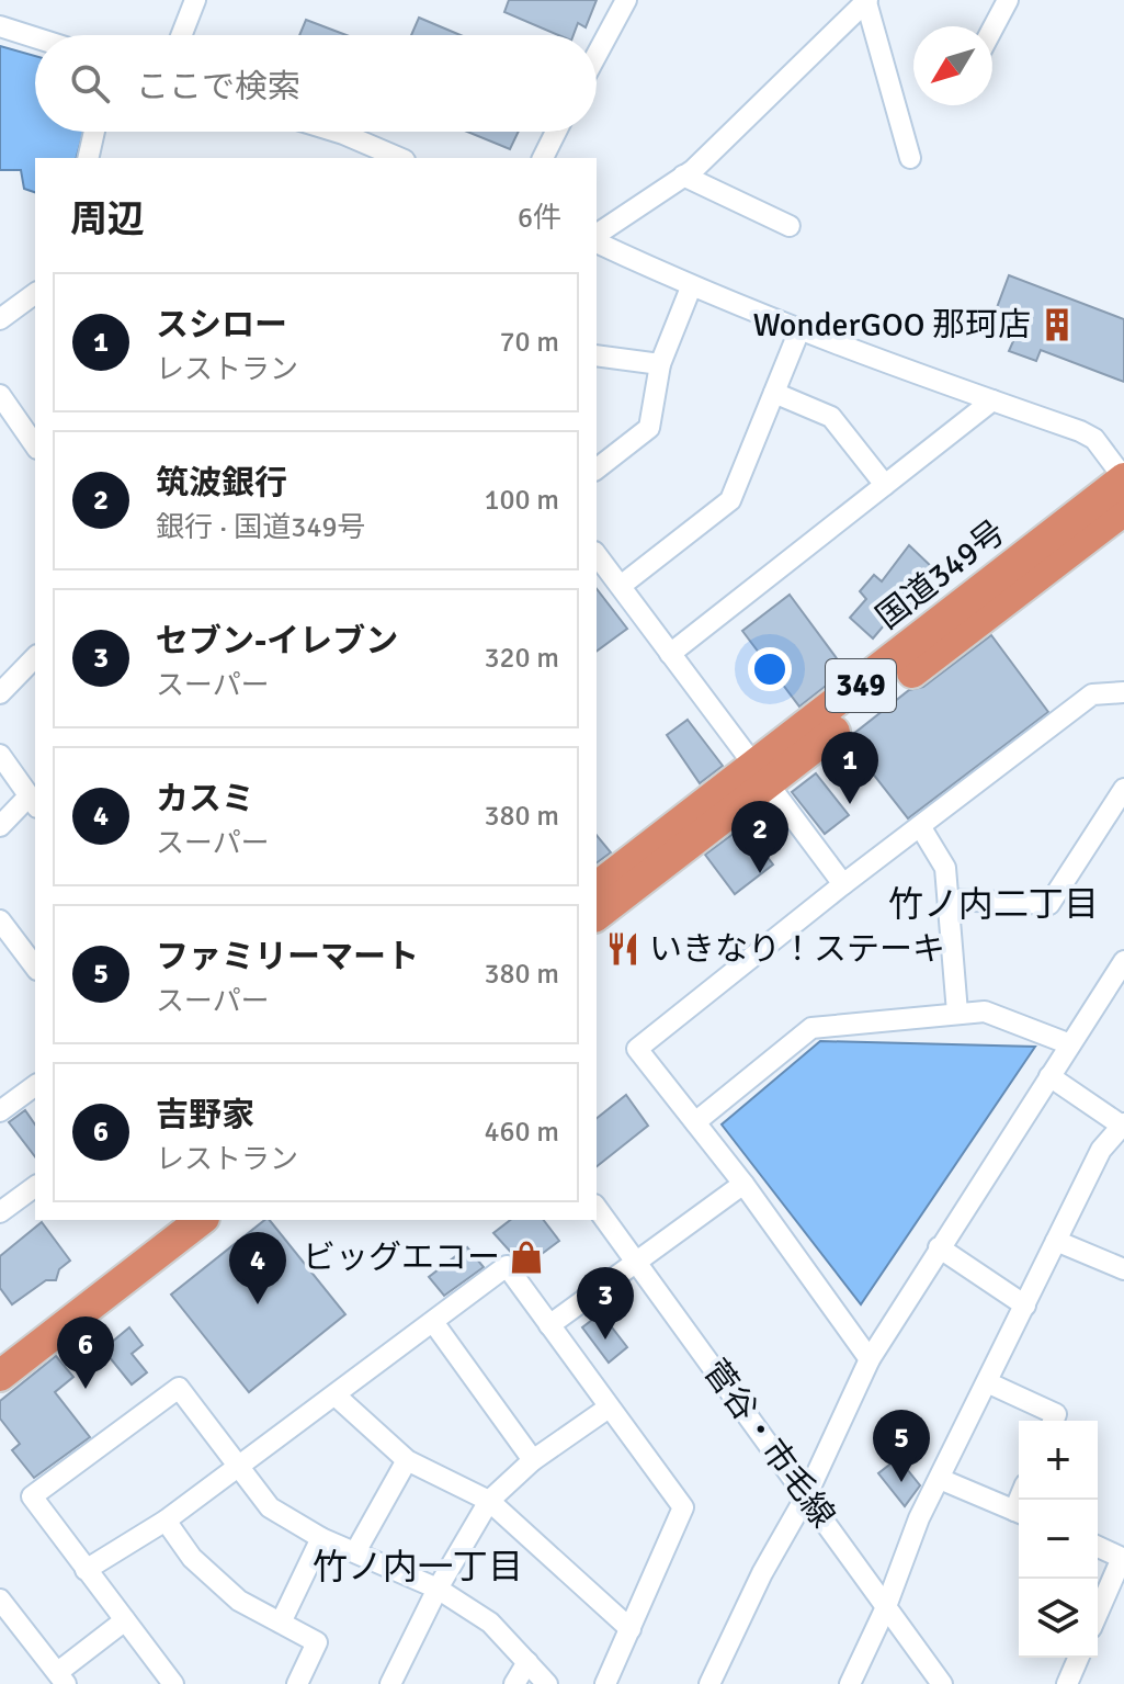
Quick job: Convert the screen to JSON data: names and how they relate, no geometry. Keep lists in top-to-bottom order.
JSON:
{
  "streets": {
    "highway": ["国道349号", "349"],
    "street": ["菅谷・市毛線"]
  },
  "districts": ["竹ノ内二丁目", "竹ノ内一丁目"],
  "places": {
    "building": ["WonderGOO 那珂店"],
    "restaurant": ["いきなり！ステーキ"],
    "shop": ["ビッグエコー"]
  },
  "north": "bottom left",
  "page": {
    "search": "ここで検索",
    "heading": ["周辺", "6件"],
    "list": [
      {
        "mark": "1",
        "name": "スシロー",
        "note": "レストラン",
        "value": "70 m"
      },
      {
        "mark": "2",
        "name": "筑波銀行",
        "note": "銀行 · 国道349号",
        "value": "100 m"
      },
      {
        "mark": "3",
        "name": "セブン-イレブン",
        "note": "スーパー",
        "value": "320 m"
      },
      {
        "mark": "4",
        "name": "カスミ",
        "note": "スーパー",
        "value": "380 m"
      },
      {
        "mark": "5",
        "name": "ファミリーマート",
        "note": "スーパー",
        "value": "380 m"
      },
      {
        "mark": "6",
        "name": "吉野家",
        "note": "レストラン",
        "value": "460 m"
      }
    ],
    "pins": [
      "1",
      "2",
      "4",
      "3",
      "6",
      "5"
    ],
    "map_buttons": ["+", "−"]
  }
}
